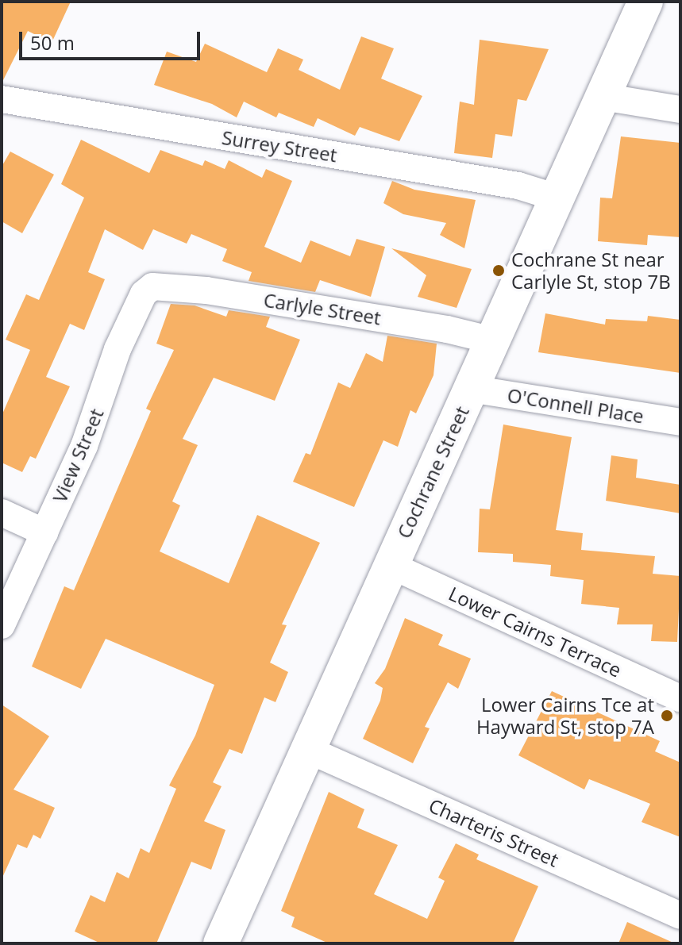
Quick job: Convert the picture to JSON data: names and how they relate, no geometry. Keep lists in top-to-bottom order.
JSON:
{
  "streets": {
    "street": [
      "Surrey Street",
      "Carlyle Street",
      "O'Connell Place",
      "View Street",
      "Cochrane Street",
      "Lower Cairns Terrace",
      "Charteris Street"
    ]
  },
  "crossings": [
    ["Surrey Street", "Cochrane Street"],
    ["Carlyle Street", "View Street"],
    ["Carlyle Street", "Cochrane Street"],
    ["O'Connell Place", "Cochrane Street"],
    ["Cochrane Street", "Lower Cairns Terrace"],
    ["Cochrane Street", "Charteris Street"]
  ],
  "places": ["Cochrane St near Carlyle St, stop 7B", "Lower Cairns Tce at Hayward St, stop 7A"],
  "scale_bar": "50 m"
}
